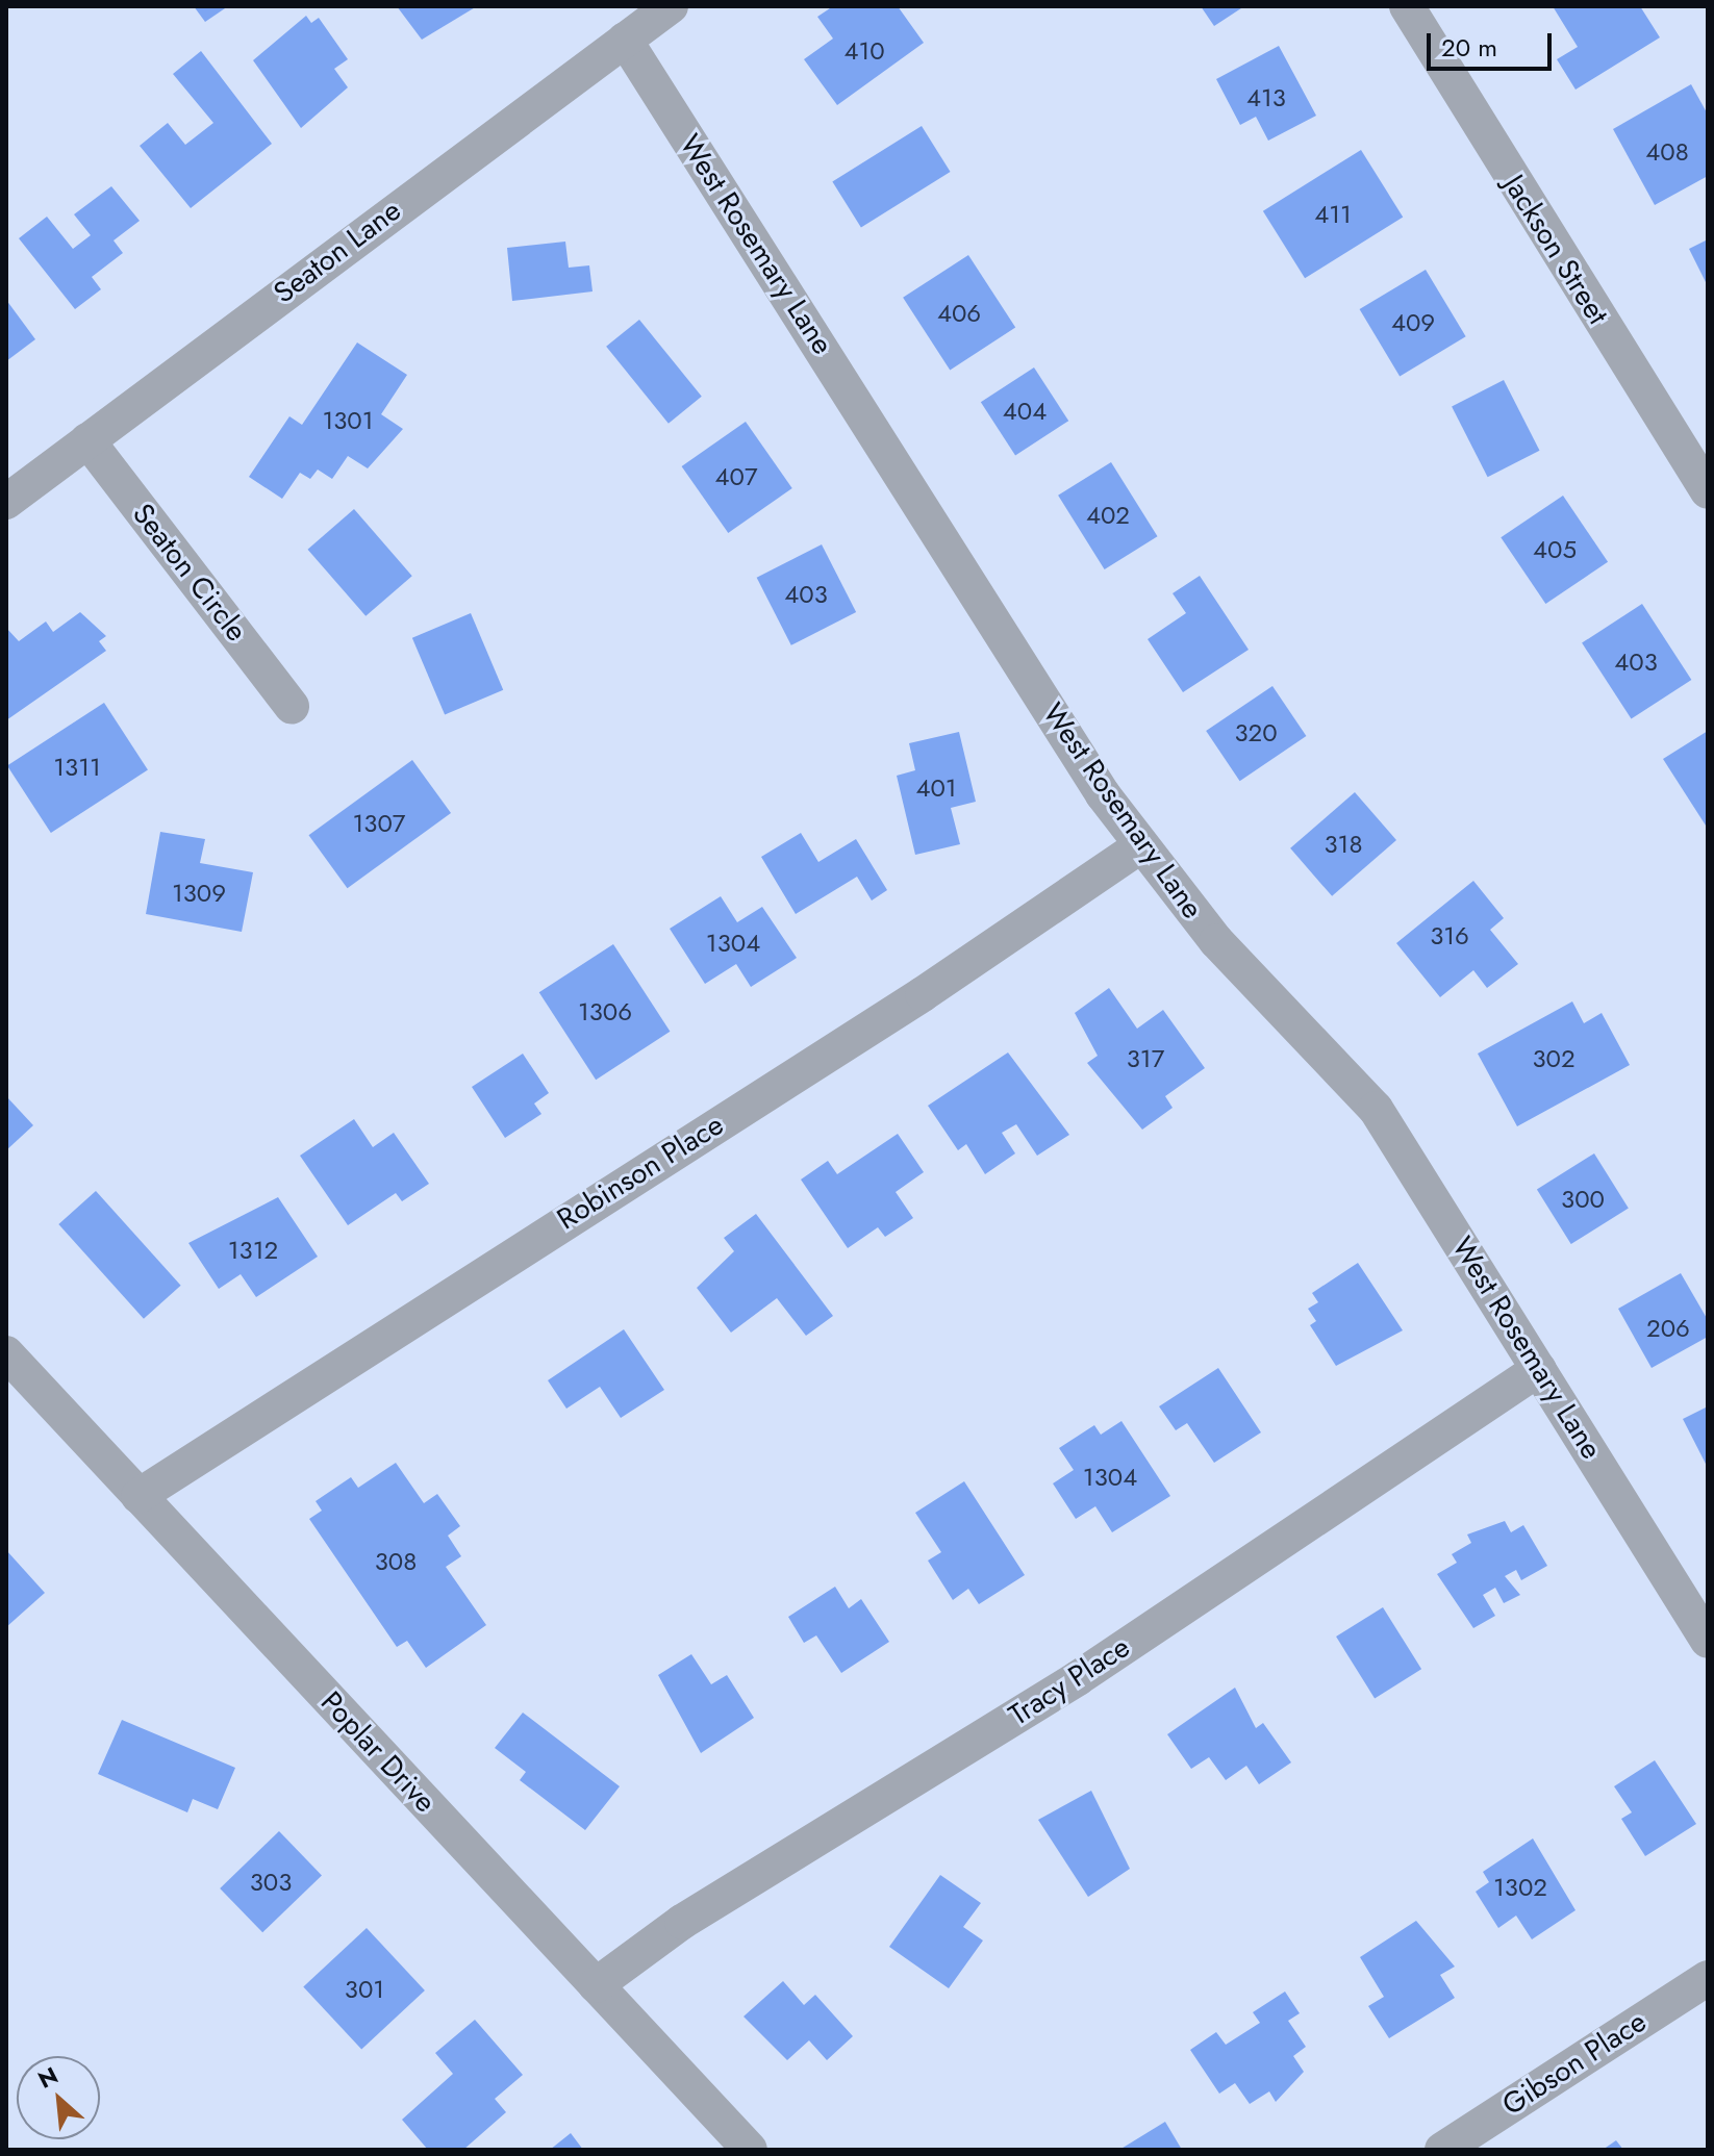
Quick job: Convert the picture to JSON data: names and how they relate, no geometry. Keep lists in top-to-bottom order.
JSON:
{
  "streets": {
    "street": [
      "West Rosemary Lane",
      "Jackson Street",
      "Seaton Lane",
      "Seaton Circle",
      "Robinson Place",
      "Tracy Place",
      "Poplar Drive",
      "Gibson Place"
    ]
  },
  "crossings": [
    ["West Rosemary Lane", "Seaton Lane"],
    ["West Rosemary Lane", "Robinson Place"],
    ["West Rosemary Lane", "Tracy Place"],
    ["Seaton Lane", "Seaton Circle"],
    ["Robinson Place", "Poplar Drive"],
    ["Tracy Place", "Poplar Drive"]
  ],
  "house_numbers": [
    "410",
    "413",
    "408",
    "411",
    "406",
    "409",
    "404",
    "1301",
    "407",
    "402",
    "405",
    "403",
    "403",
    "320",
    "1311",
    "401",
    "1307",
    "318",
    "1309",
    "316",
    "1304",
    "1306",
    "317",
    "302",
    "300",
    "1312",
    "206",
    "1304",
    "308",
    "303",
    "1302",
    "301"
  ],
  "scale_bar": "20 m",
  "north": "top left"
}
